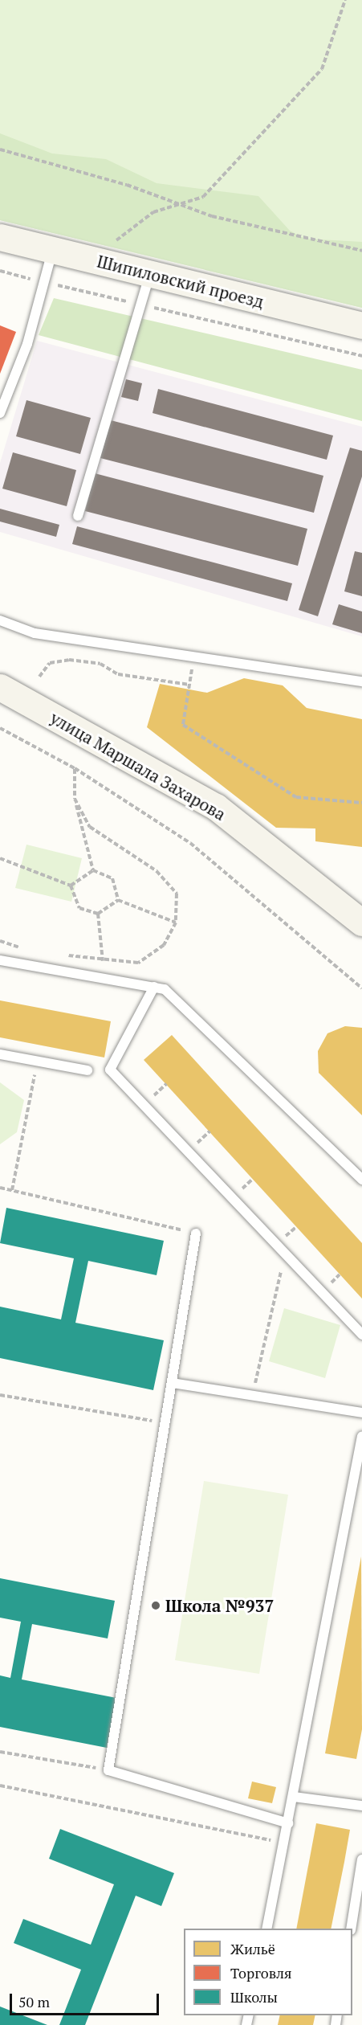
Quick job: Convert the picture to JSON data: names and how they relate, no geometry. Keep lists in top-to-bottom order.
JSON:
{
  "streets": {
    "street": ["Шипиловский проезд", "улица Маршала Захарова"]
  },
  "places": ["Школа №937"],
  "legend": ["Жильё", "Торговля", "Школы"],
  "scale_bar": "50 m"
}
